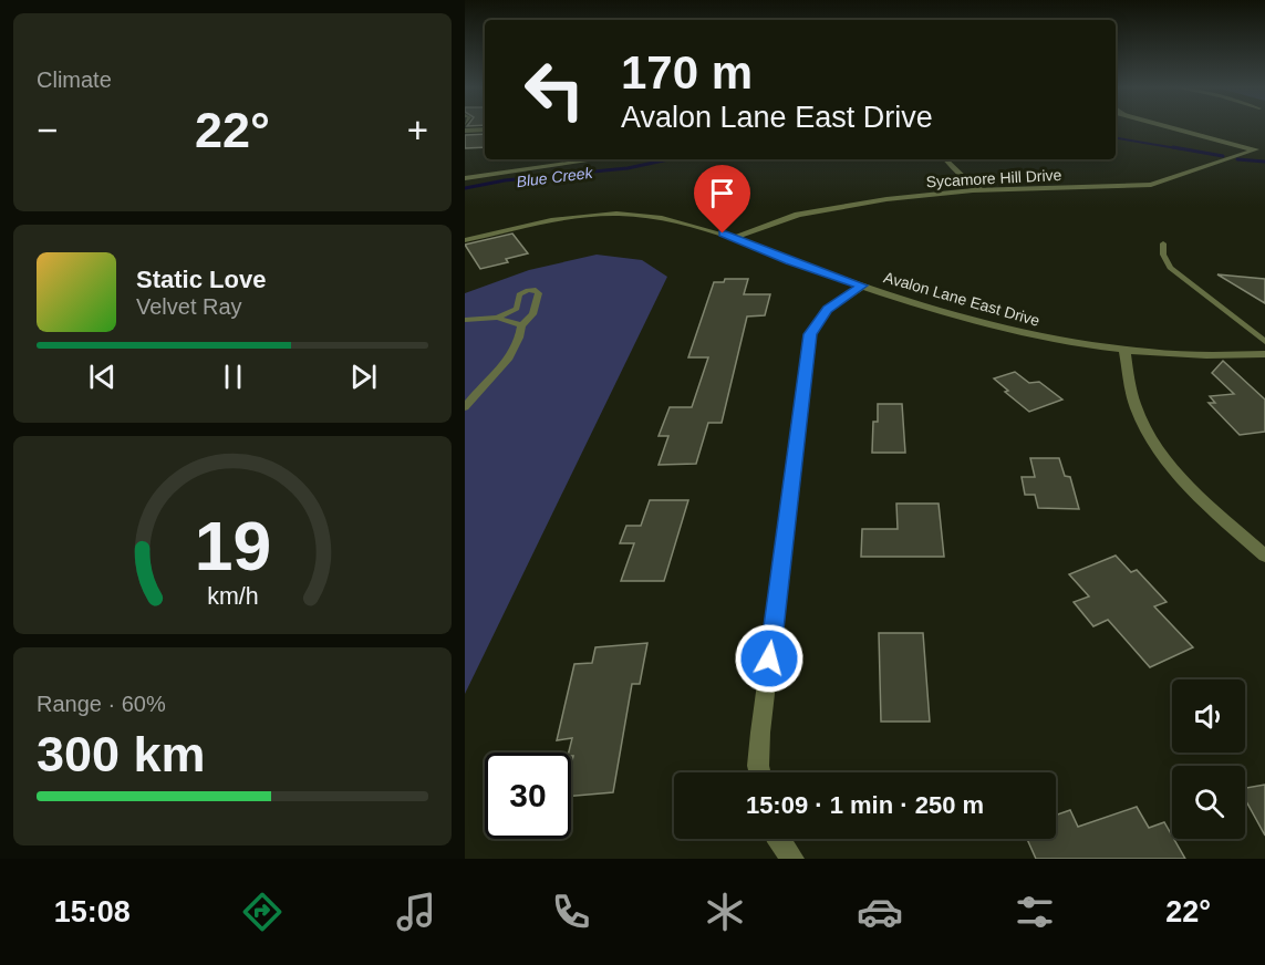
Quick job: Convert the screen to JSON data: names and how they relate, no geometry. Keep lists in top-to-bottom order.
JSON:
{
  "streets": {
    "street": ["Sycamore Hill Drive", "Avalon Lane East Drive"]
  },
  "crossings": [
    ["Sycamore Hill Drive", "Avalon Lane East Drive"]
  ],
  "water": ["Blue Creek"],
  "page": {
    "tile": [
      "Climate",
      ["Range · 60%", "300 km"]
    ],
    "turn": ["170 m", "Avalon Lane East Drive"],
    "heat": ["−", "22°", "+"],
    "song": ["Static Love", "Velvet Ray"],
    "limit": "30",
    "trip": "15:09 · 1 min · 250 m",
    "tabs": ["15:08", "22°"],
    "gauge": ["19", "km/h"]
  }
}
